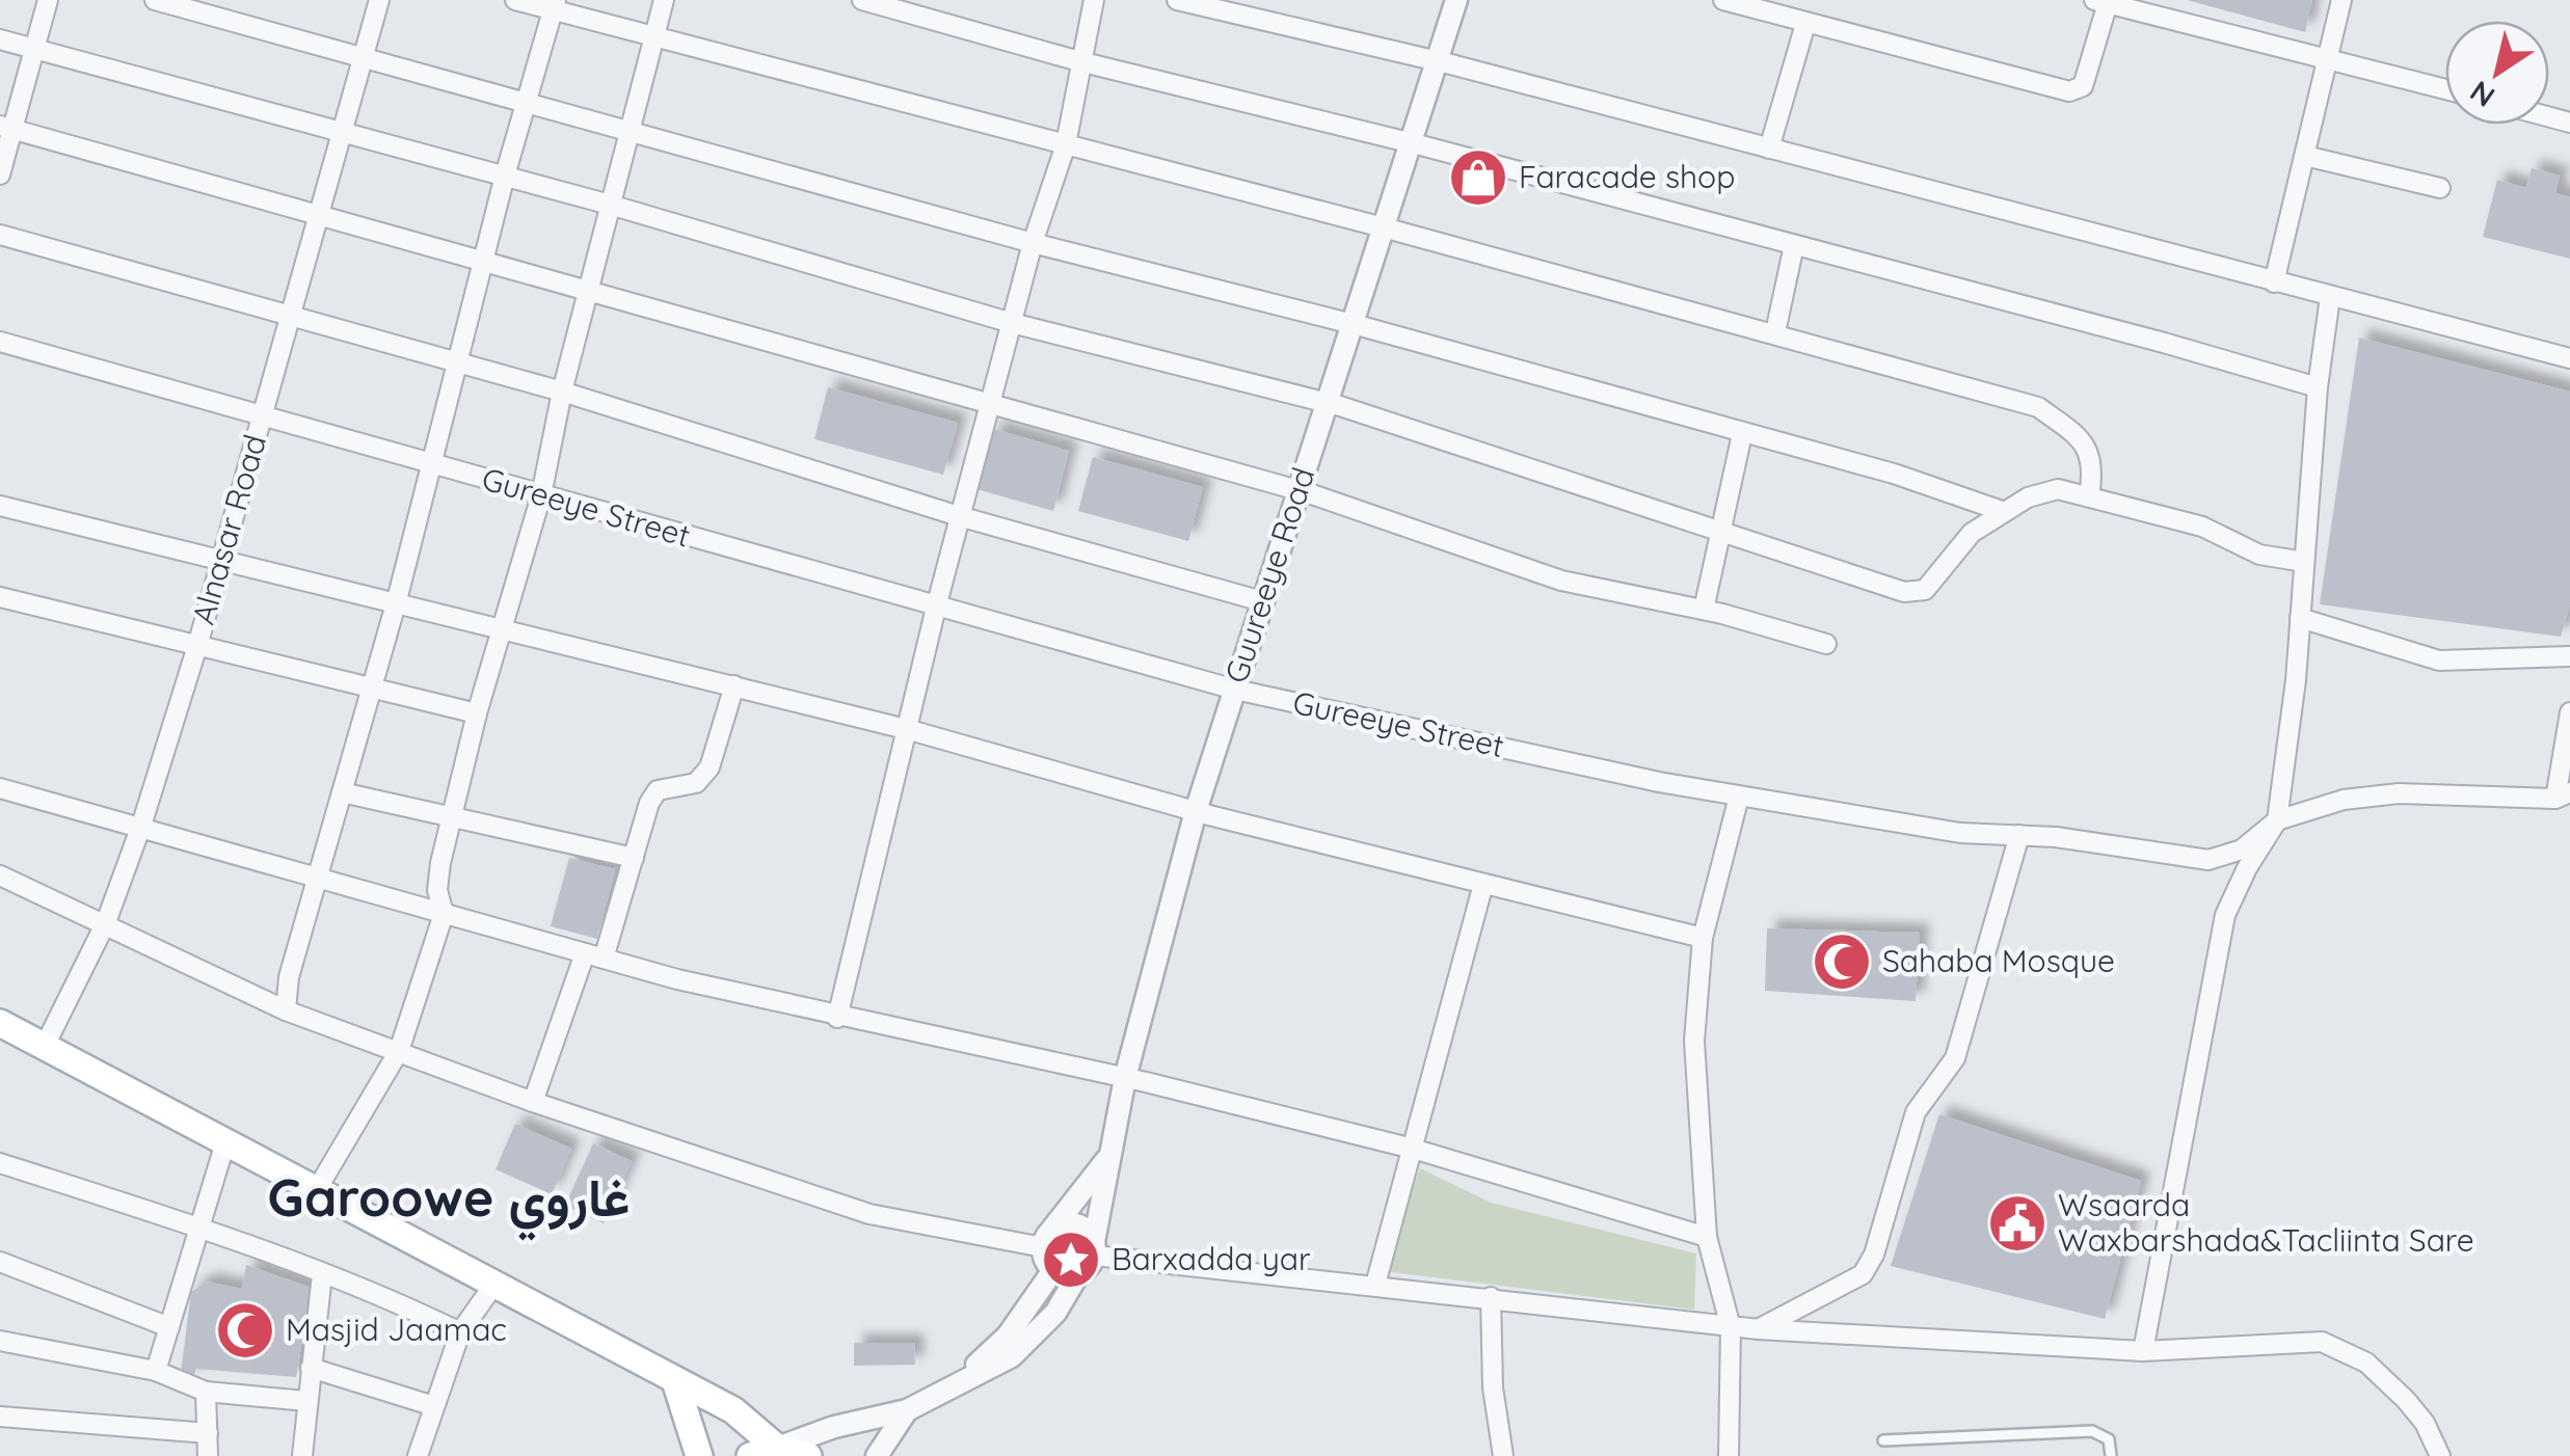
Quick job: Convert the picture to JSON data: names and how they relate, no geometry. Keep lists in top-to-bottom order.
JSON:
{
  "streets": {
    "street": ["Gureeye Street", "Alnasar Road", "Guureeye Road"]
  },
  "crossings": [
    ["Gureeye Street", "Alnasar Road"],
    ["Gureeye Street", "Guureeye Road"]
  ],
  "districts": ["Garoowe غاروي"],
  "places": {
    "shop": ["Faracade shop"],
    "mosque": ["Sahaba Mosque", "Masjid Jaamac"],
    "public building": ["Wsaarda Waxbarshada&Tacliinta Sare"],
    "place": ["Barxadda yar"]
  },
  "north": "bottom left"
}
